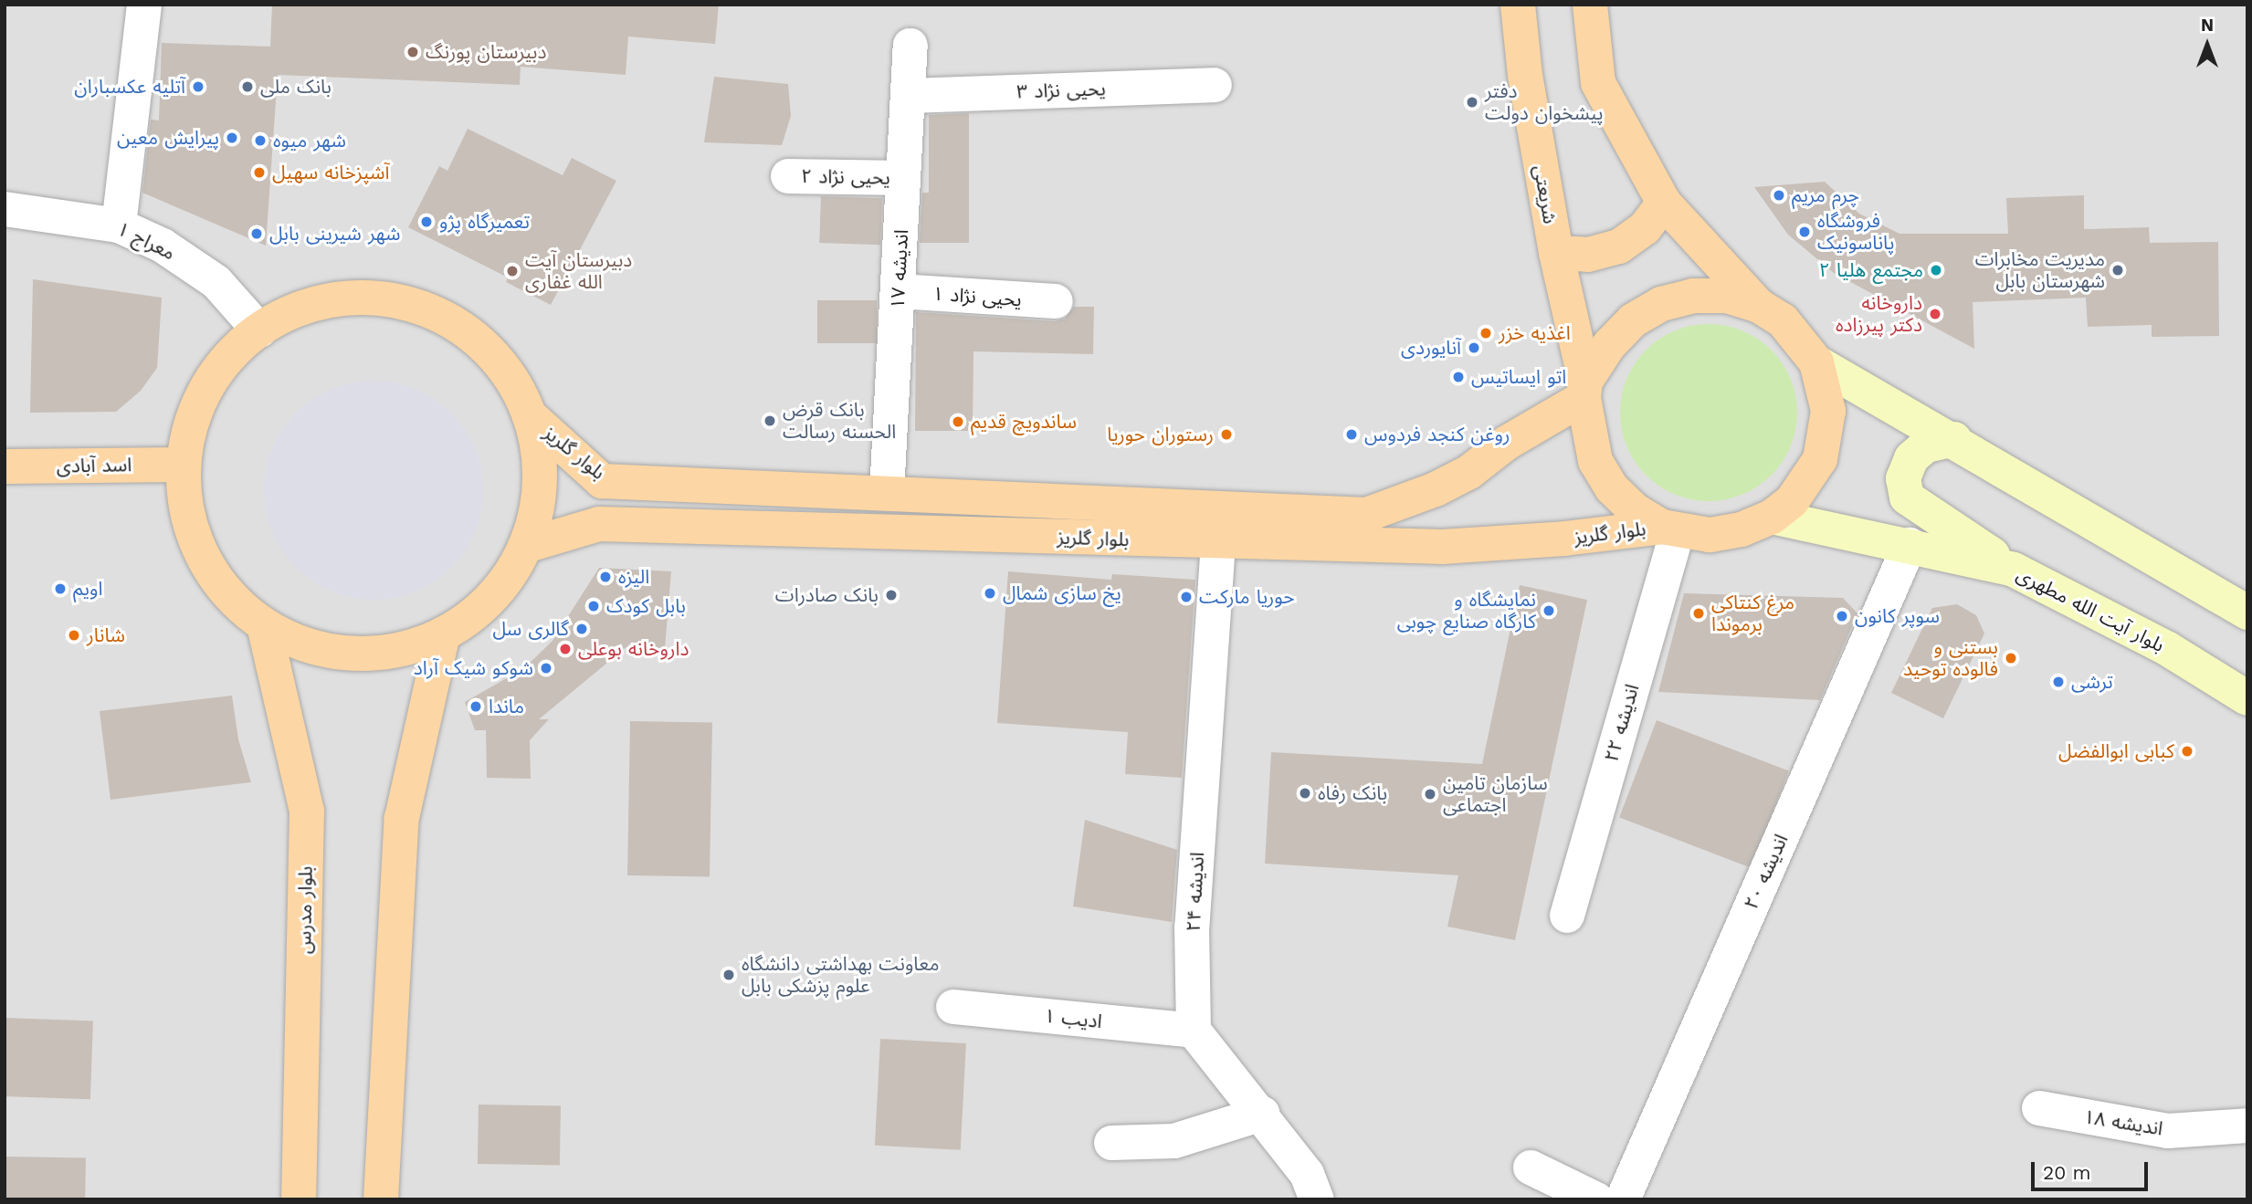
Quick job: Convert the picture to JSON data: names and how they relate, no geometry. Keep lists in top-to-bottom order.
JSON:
{
  "streets": {
    "main road": [
      "شریعتی",
      "بلوار گلریز",
      "اسد آبادی",
      "بلوار آیت الله مطهری",
      "بلوار مدرس"
    ],
    "street": [
      "یحیی نژاد ۳",
      "یحیی نژاد ۲",
      "معراج ۱",
      "اندیشه ۱۷",
      "یحیی نژاد ۱",
      "اندیشه ۲۲",
      "اندیشه ۲۰",
      "اندیشه ۲۴",
      "ادیب ۱",
      "اندیشه ۱۸"
    ]
  },
  "crossings": [
    ["یحیی نژاد ۳", "اندیشه ۱۷"],
    ["یحیی نژاد ۲", "اندیشه ۱۷"],
    ["شریعتی", "بلوار گلریز"],
    ["شریعتی", "اندیشه ۲۲"],
    ["اندیشه ۱۷", "یحیی نژاد ۱"],
    ["اندیشه ۱۷", "بلوار گلریز"],
    ["بلوار گلریز", "اندیشه ۲۲"],
    ["بلوار گلریز", "اندیشه ۲۴"],
    ["بلوار آیت الله مطهری", "اندیشه ۲۰"],
    ["اندیشه ۲۴", "ادیب ۱"]
  ],
  "places": [
    "دبیرستان پورنگ",
    "آتلیه عکسباران",
    "بانک ملی",
    "دفتر پیشخوان دولت",
    "پیرایش معین",
    "شهر میوه",
    "آشپزخانه سهیل",
    "چرم مریم",
    "تعمیرگاه پژو",
    "فروشگاه پاناسونیک",
    "شهر شیرینی بابل",
    "مجتمع هلیا ۲",
    "مدیریت مخابرات شهرستان بابل",
    "دبیرستان آیت الله غفاری",
    "داروخانه دکتر پیرزاده",
    "اغذیه خزر",
    "آنایوردی",
    "اتو ایساتیس",
    "بانک قرض الحسنه رسالت",
    "ساندویچ قدیم",
    "رستوران حوریا",
    "روغن کنجد فردوس",
    "الیزه",
    "اویم",
    "یخ سازی شمال",
    "بانک صادرات",
    "حوریا مارکت",
    "بابل کودک",
    "نمایشگاه و کارگاه صنایع چوبی",
    "مرغ کنتاکی برموندا",
    "سوپر کانون",
    "گالری سل",
    "شانار",
    "داروخانه بوعلی",
    "بستنی و فالوده توحید",
    "شوکو شیک آراد",
    "ترشی",
    "ماندا",
    "کبابی ابوالفضل",
    "بانک رفاه",
    "سازمان تامین اجتماعی",
    "معاونت بهداشتی دانشگاه علوم پزشکی بابل"
  ],
  "scale_bar": "20 m",
  "north": "top"
}
